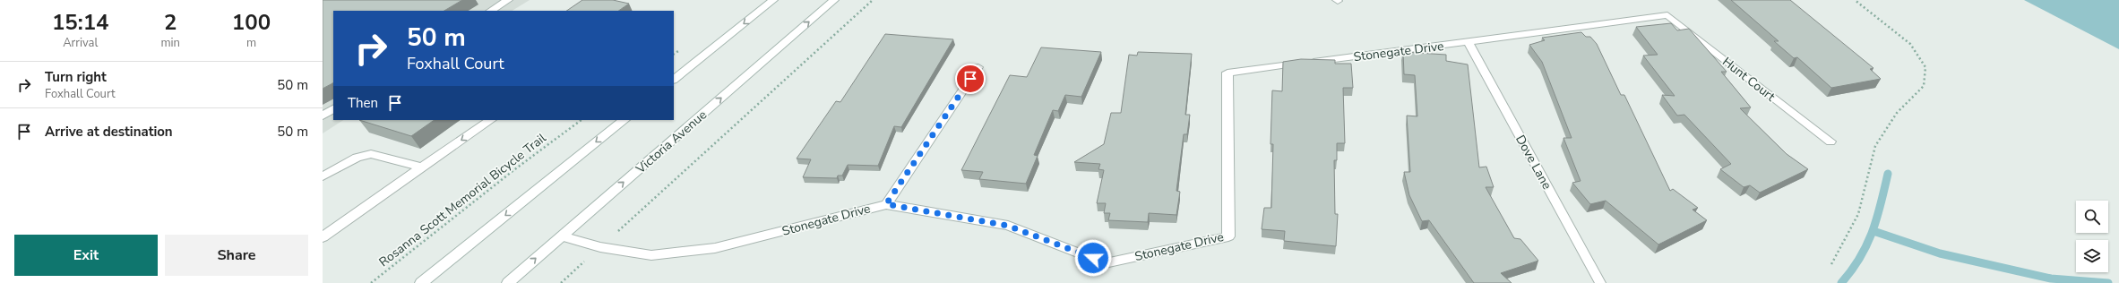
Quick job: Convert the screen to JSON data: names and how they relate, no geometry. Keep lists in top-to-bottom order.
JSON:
{
  "streets": {
    "street": [
      "Stonegate Drive",
      "Hunt Court",
      "Victoria Avenue",
      "Dove Lane"
    ],
    "path": ["Rosanna Scott Memorial Bicycle Trail"]
  },
  "crossings": [
    ["Stonegate Drive", "Hunt Court"],
    ["Stonegate Drive", "Victoria Avenue"],
    ["Stonegate Drive", "Dove Lane"]
  ],
  "page": {
    "eta": [
      "15:14",
      "Arrival",
      "2",
      "min",
      "100",
      "m"
    ],
    "turn": ["50 m", "Foxhall Court"],
    "list": [
      {
        "name": "Turn right",
        "note": "Foxhall Court",
        "value": "50 m"
      },
      {
        "name": "Arrive at destination",
        "value": "50 m"
      }
    ],
    "then": "Then",
    "buttons": ["Exit", "Share"]
  }
}
